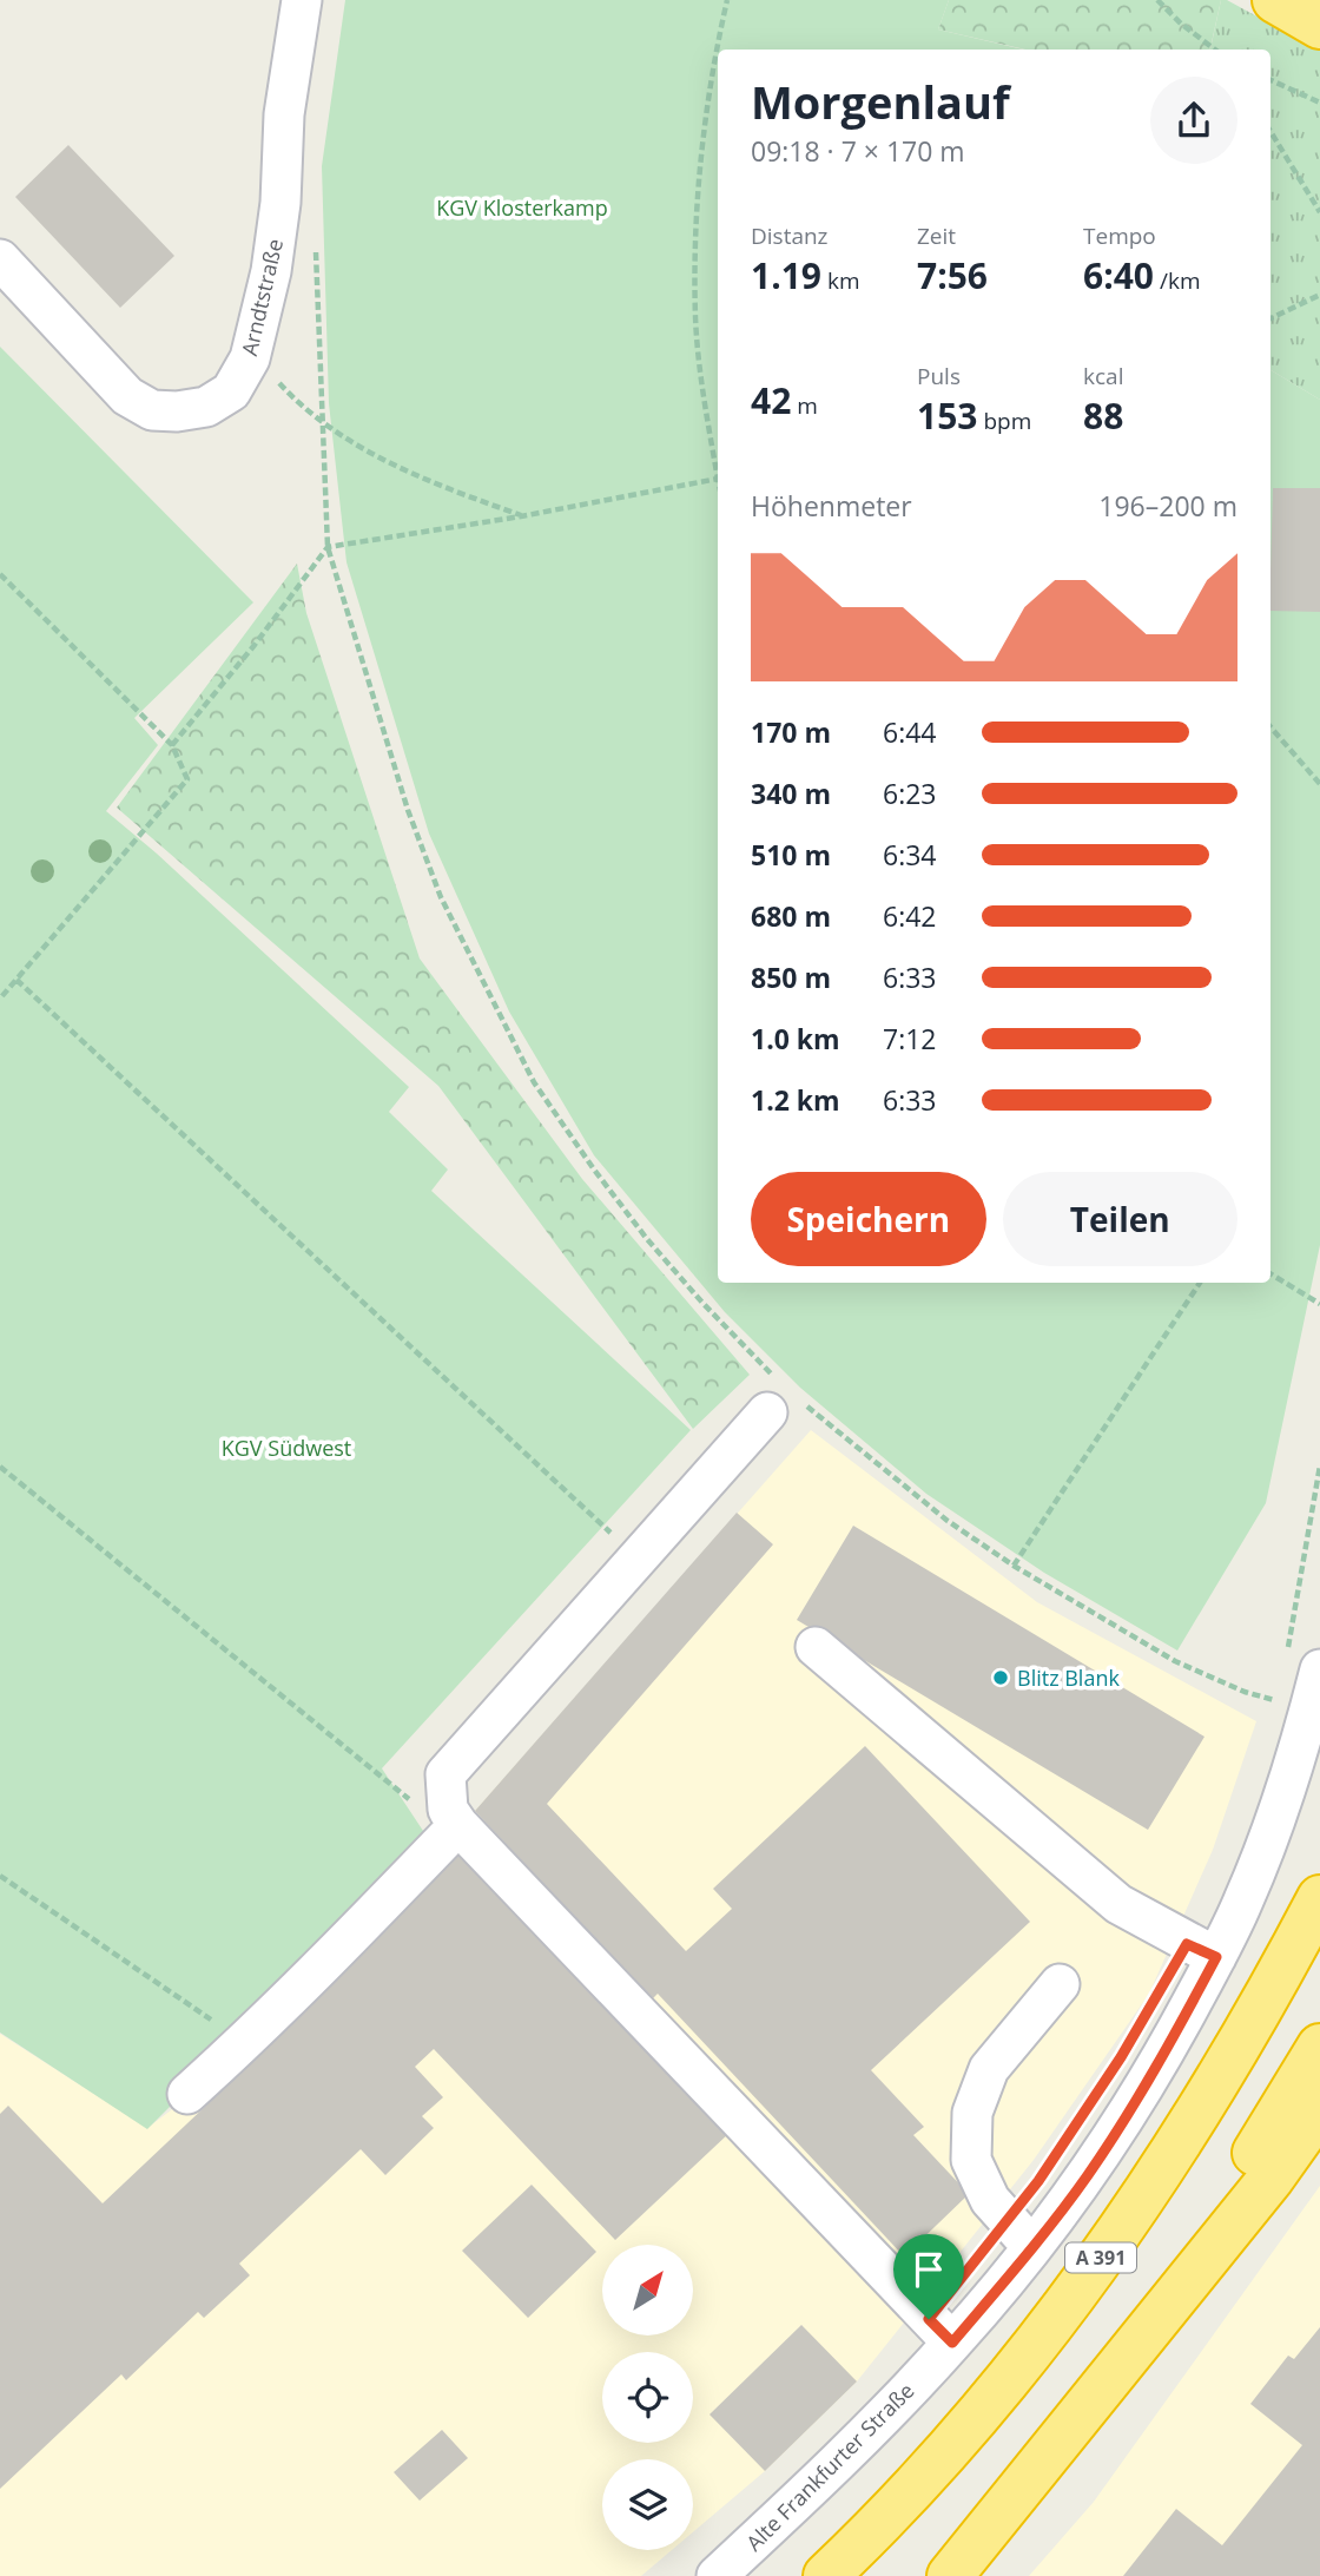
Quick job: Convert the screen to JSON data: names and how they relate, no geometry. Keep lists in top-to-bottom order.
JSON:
{
  "streets": {
    "highway": ["A 391"],
    "street": ["Arndtstraße", "Alte Frankfurter Straße"]
  },
  "parks": ["KGV Klosterkamp", "KGV Südwest"],
  "places": ["Blitz Blank"],
  "north": "top right",
  "page": {
    "heading": ["Morgenlauf", "09:18 · 7 × 170 m"],
    "stats": [
      ["Distanz", "1.19 km"],
      ["Zeit", "7:56"],
      ["Tempo", "6:40 /km"],
      ["42 m"],
      ["Puls", "153 bpm"],
      ["kcal", "88"]
    ],
    "chart": ["Höhenmeter", "196–200 m"],
    "list": [
      {
        "name": "170 m",
        "note": "6:44"
      },
      {
        "name": "340 m",
        "note": "6:23"
      },
      {
        "name": "510 m",
        "note": "6:34"
      },
      {
        "name": "680 m",
        "note": "6:42"
      },
      {
        "name": "850 m",
        "note": "6:33"
      },
      {
        "name": "1.0 km",
        "note": "7:12"
      },
      {
        "name": "1.2 km",
        "note": "6:33"
      }
    ],
    "buttons": ["Speichern", "Teilen"]
  }
}
